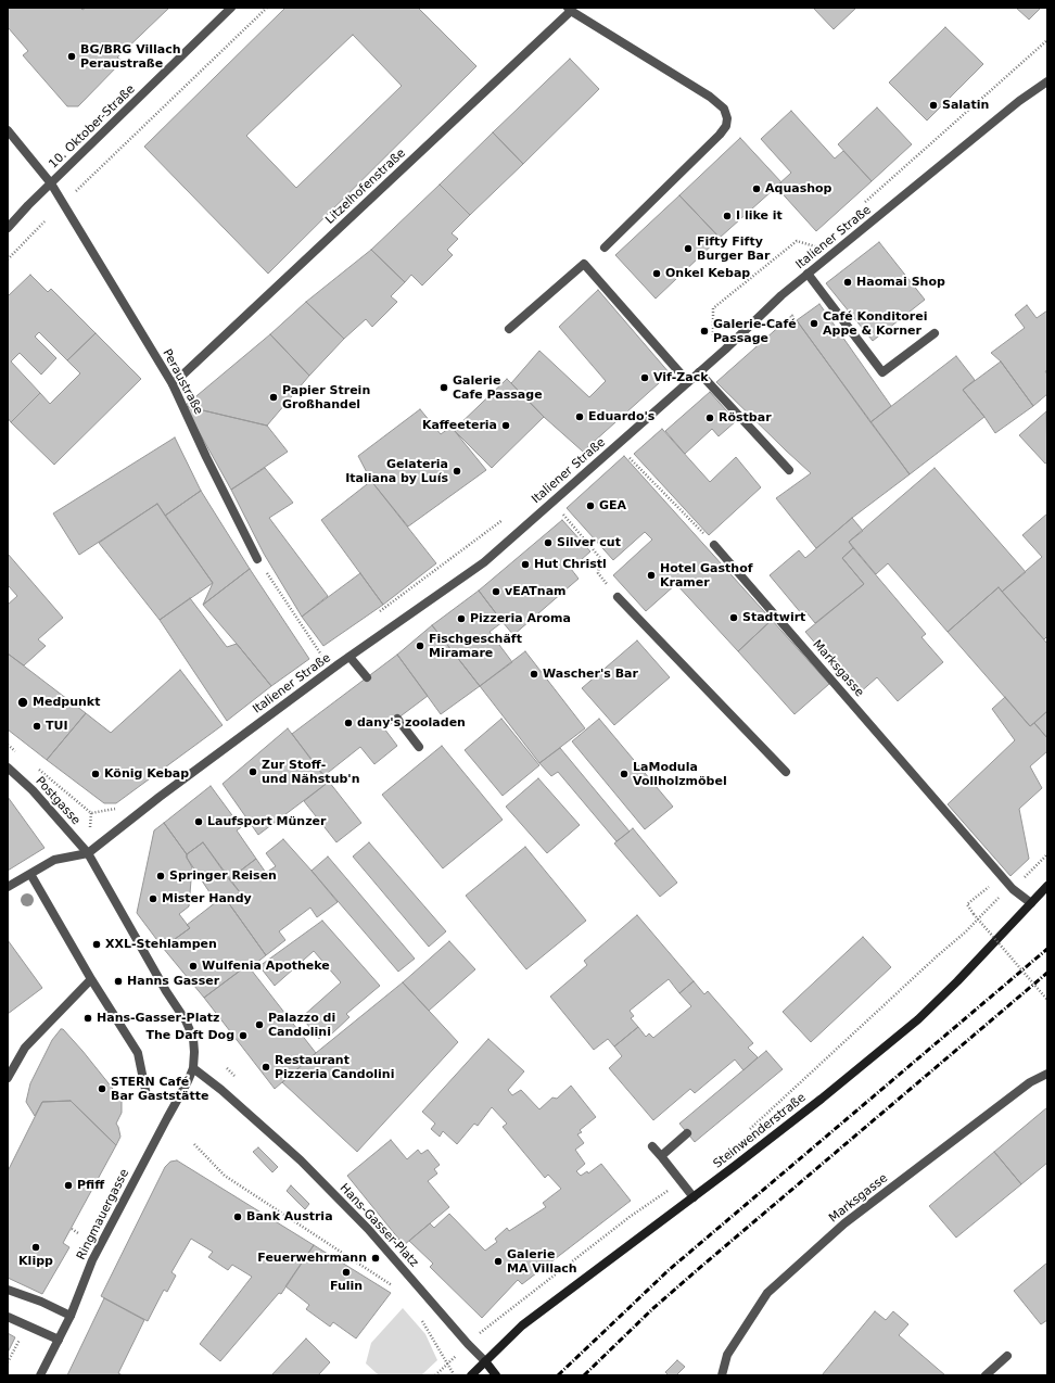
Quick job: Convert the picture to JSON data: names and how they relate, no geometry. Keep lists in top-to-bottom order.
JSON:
{
  "streets": {
    "main road": ["Steinwenderstraße"],
    "street": [
      "10. Oktober-Straße",
      "Litzelhofenstraße",
      "Italiener Straße",
      "Peraustraße",
      "Marksgasse",
      "Postgasse",
      "Ringmauergasse",
      "Hans-Gasser-Platz"
    ]
  },
  "crossings": [
    ["10. Oktober-Straße", "Peraustraße"],
    ["Litzelhofenstraße", "Peraustraße"],
    ["Italiener Straße", "Postgasse"],
    ["Marksgasse", "Steinwenderstraße"],
    ["Steinwenderstraße", "Hans-Gasser-Platz"],
    ["Ringmauergasse", "Hans-Gasser-Platz"]
  ],
  "places": [
    "BG/BRG Villach Peraustraße",
    "Salatin",
    "Aquashop",
    "I like it",
    "Fifty Fifty Burger Bar",
    "Onkel Kebap",
    "Haomai Shop",
    "Café Konditorei Appe & Korner",
    "Galerie-Café Passage",
    "Vif-Zack",
    "Galerie Cafe Passage",
    "Papier Strein Großhandel",
    "Eduardo's",
    "Röstbar",
    "Kaffeeteria",
    "Gelateria Italiana by Luís",
    "GEA",
    "Silver cut",
    "Hut Christl",
    "Hotel Gasthof Kramer",
    "vEATnam",
    "Stadtwirt",
    "Pizzeria Aroma",
    "Fischgeschäft Miramare",
    "Wascher's Bar",
    "Medpunkt",
    "dany's zooladen",
    "TUI",
    "Zur Stoff- und Nähstub'n",
    "König Kebap",
    "LaModula Vollholzmöbel",
    "Laufsport Münzer",
    "Springer Reisen",
    "Mister Handy",
    "XXL-Stehlampen",
    "Wulfenia Apotheke",
    "Hanns Gasser",
    "Hans-Gasser-Platz",
    "Palazzo di Candolini",
    "The Daft Dog",
    "Restaurant Pizzeria Candolini",
    "STERN Café Bar Gaststätte",
    "Pfiff",
    "Bank Austria",
    "Klipp",
    "Feuerwehrmann",
    "Galerie MA Villach",
    "Fulin"
  ]
}
